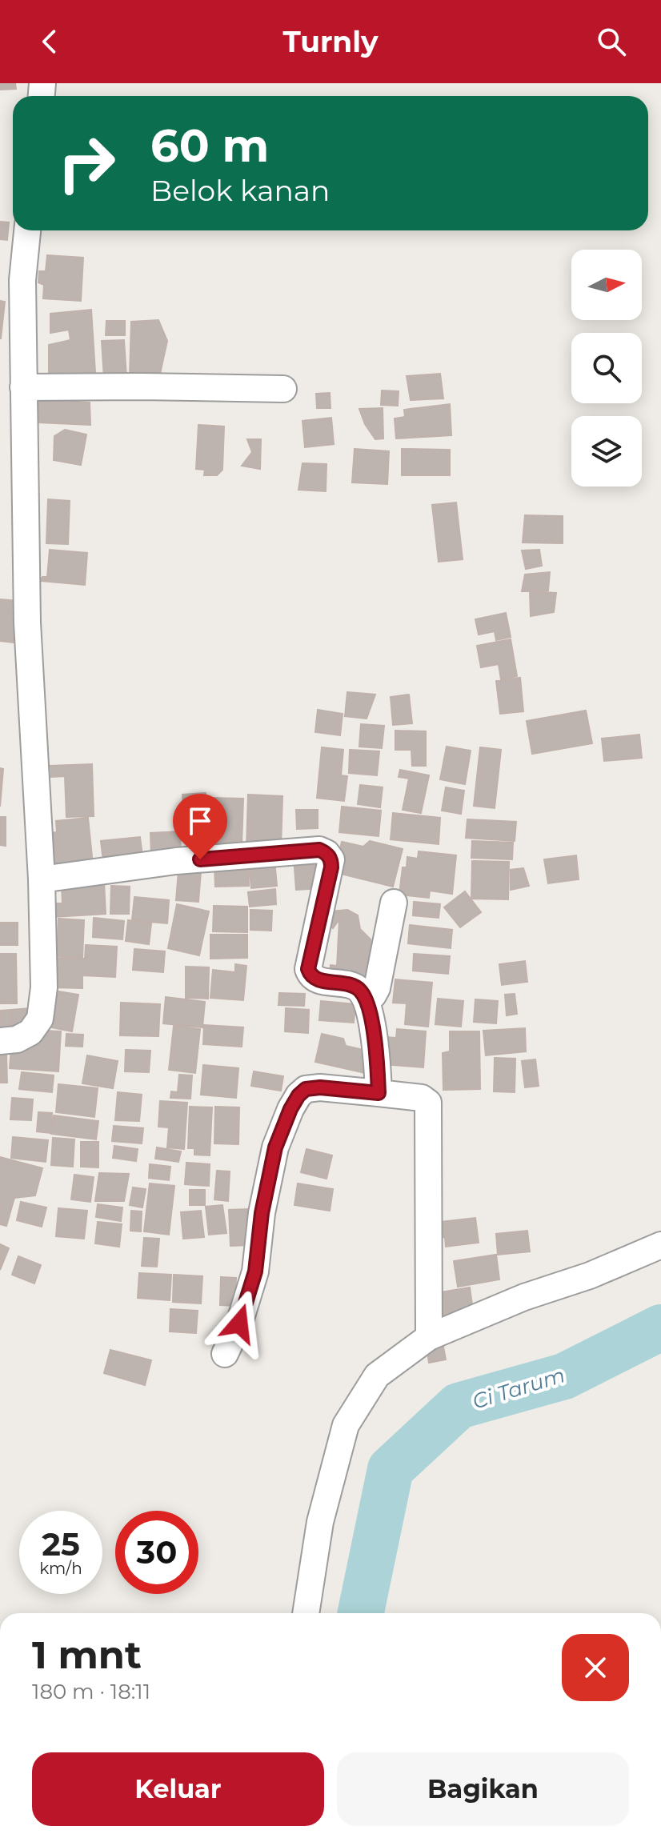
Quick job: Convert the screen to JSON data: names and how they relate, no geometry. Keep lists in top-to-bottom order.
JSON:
{
  "water": ["Ci Tarum"],
  "north": "right",
  "page": {
    "header": "Turnly",
    "turn": ["60 m", "Belok kanan"],
    "speed": "25 km/h",
    "limit": "30",
    "heading": ["1 mnt", "180 m · 18:11"],
    "buttons": ["Keluar", "Bagikan"]
  }
}
